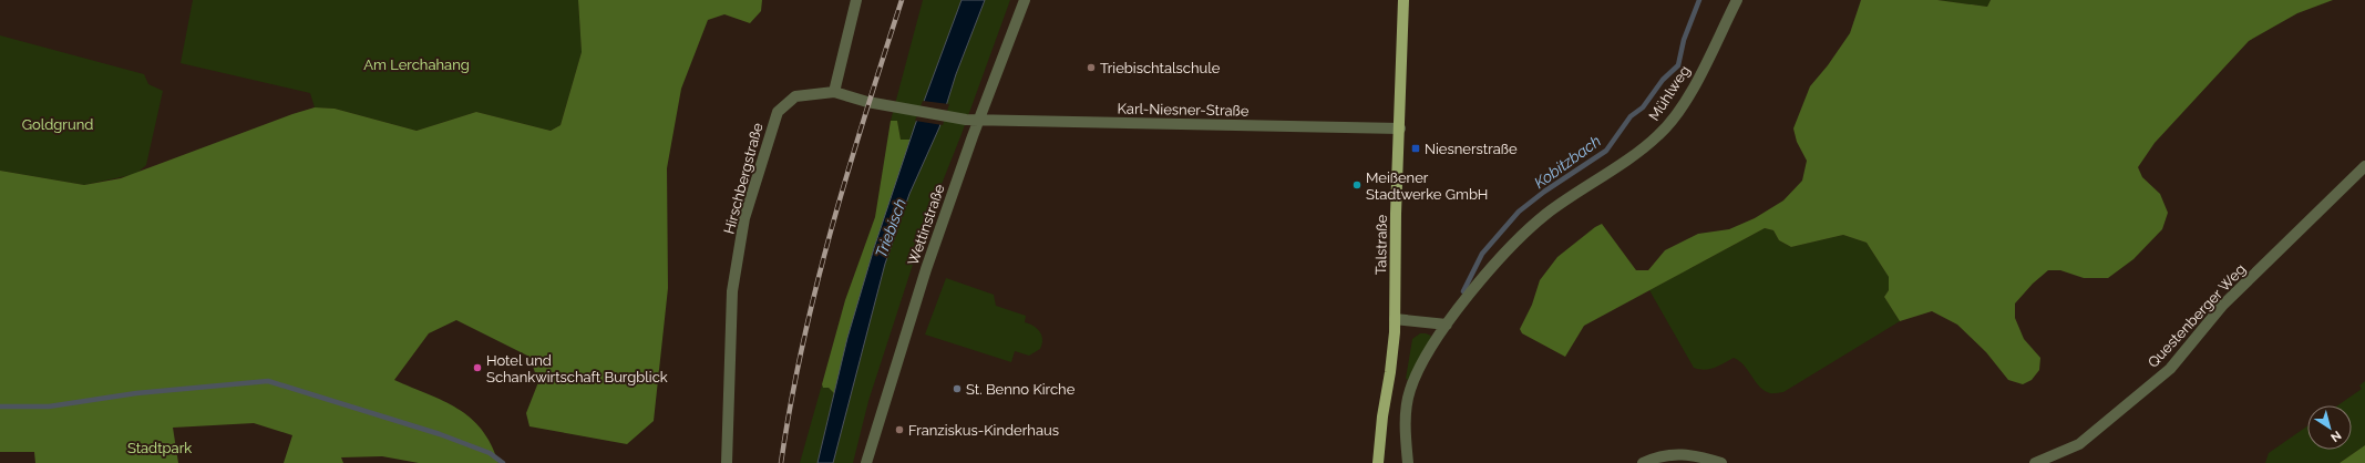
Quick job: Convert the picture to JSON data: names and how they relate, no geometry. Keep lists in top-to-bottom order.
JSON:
{
  "streets": {
    "main road": ["Talstraße"],
    "street": [
      "Mühlweg",
      "Karl-Niesner-Straße",
      "Hirschbergstraße",
      "Wettinstraße",
      "Questenberger Weg"
    ]
  },
  "crossings": [
    ["Karl-Niesner-Straße", "Hirschbergstraße"],
    ["Karl-Niesner-Straße", "Wettinstraße"],
    ["Karl-Niesner-Straße", "Talstraße"]
  ],
  "water": ["Kobitzbach", "Triebisch"],
  "parks": ["Am Lerchahang", "Goldgrund", "Stadtpark"],
  "places": {
    "other": [
      "Triebischtalschule",
      "Meißener Stadtwerke GmbH",
      "Hotel und Schankwirtschaft Burgblick",
      "St. Benno Kirche",
      "Franziskus-Kinderhaus"
    ],
    "transit": ["Niesnerstraße"]
  },
  "north": "bottom right"
}
